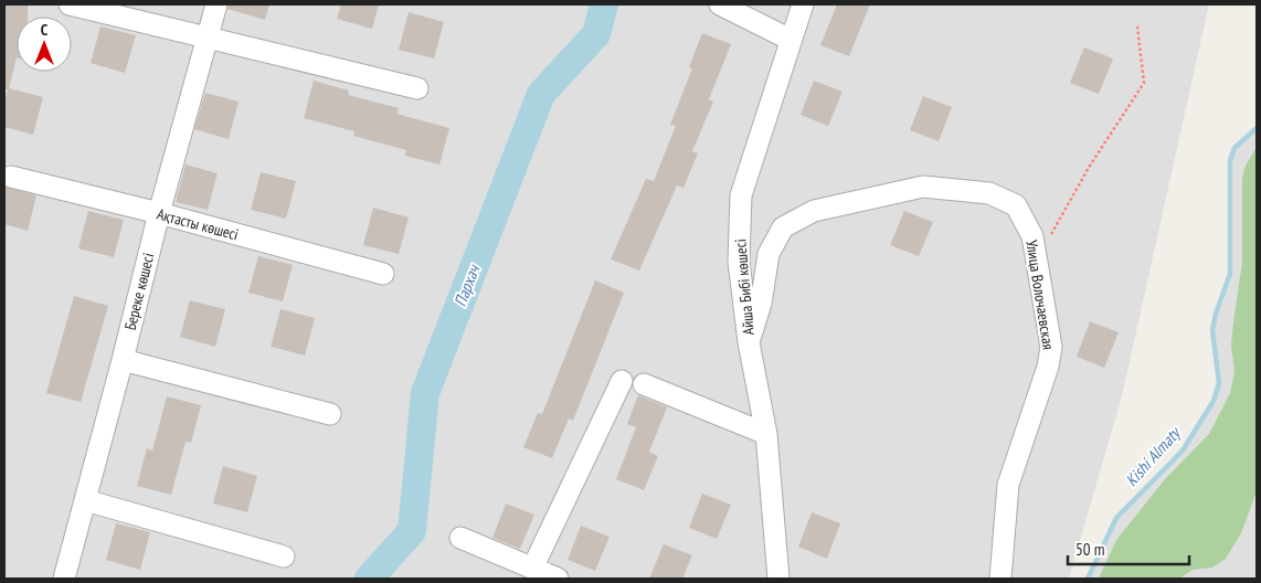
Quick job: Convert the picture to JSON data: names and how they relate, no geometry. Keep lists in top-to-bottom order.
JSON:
{
  "streets": {
    "street": [
      "Ақтасты көшесі",
      "Айша Бибі көшесі",
      "Береке көшесі",
      "Улица Волочаевская"
    ]
  },
  "crossings": [
    ["Ақтасты көшесі", "Береке көшесі"],
    ["Айша Бибі көшесі", "Улица Волочаевская"]
  ],
  "water": ["Пархач", "Kіshі Almaty"],
  "scale_bar": "50 m",
  "north": "top"
}
